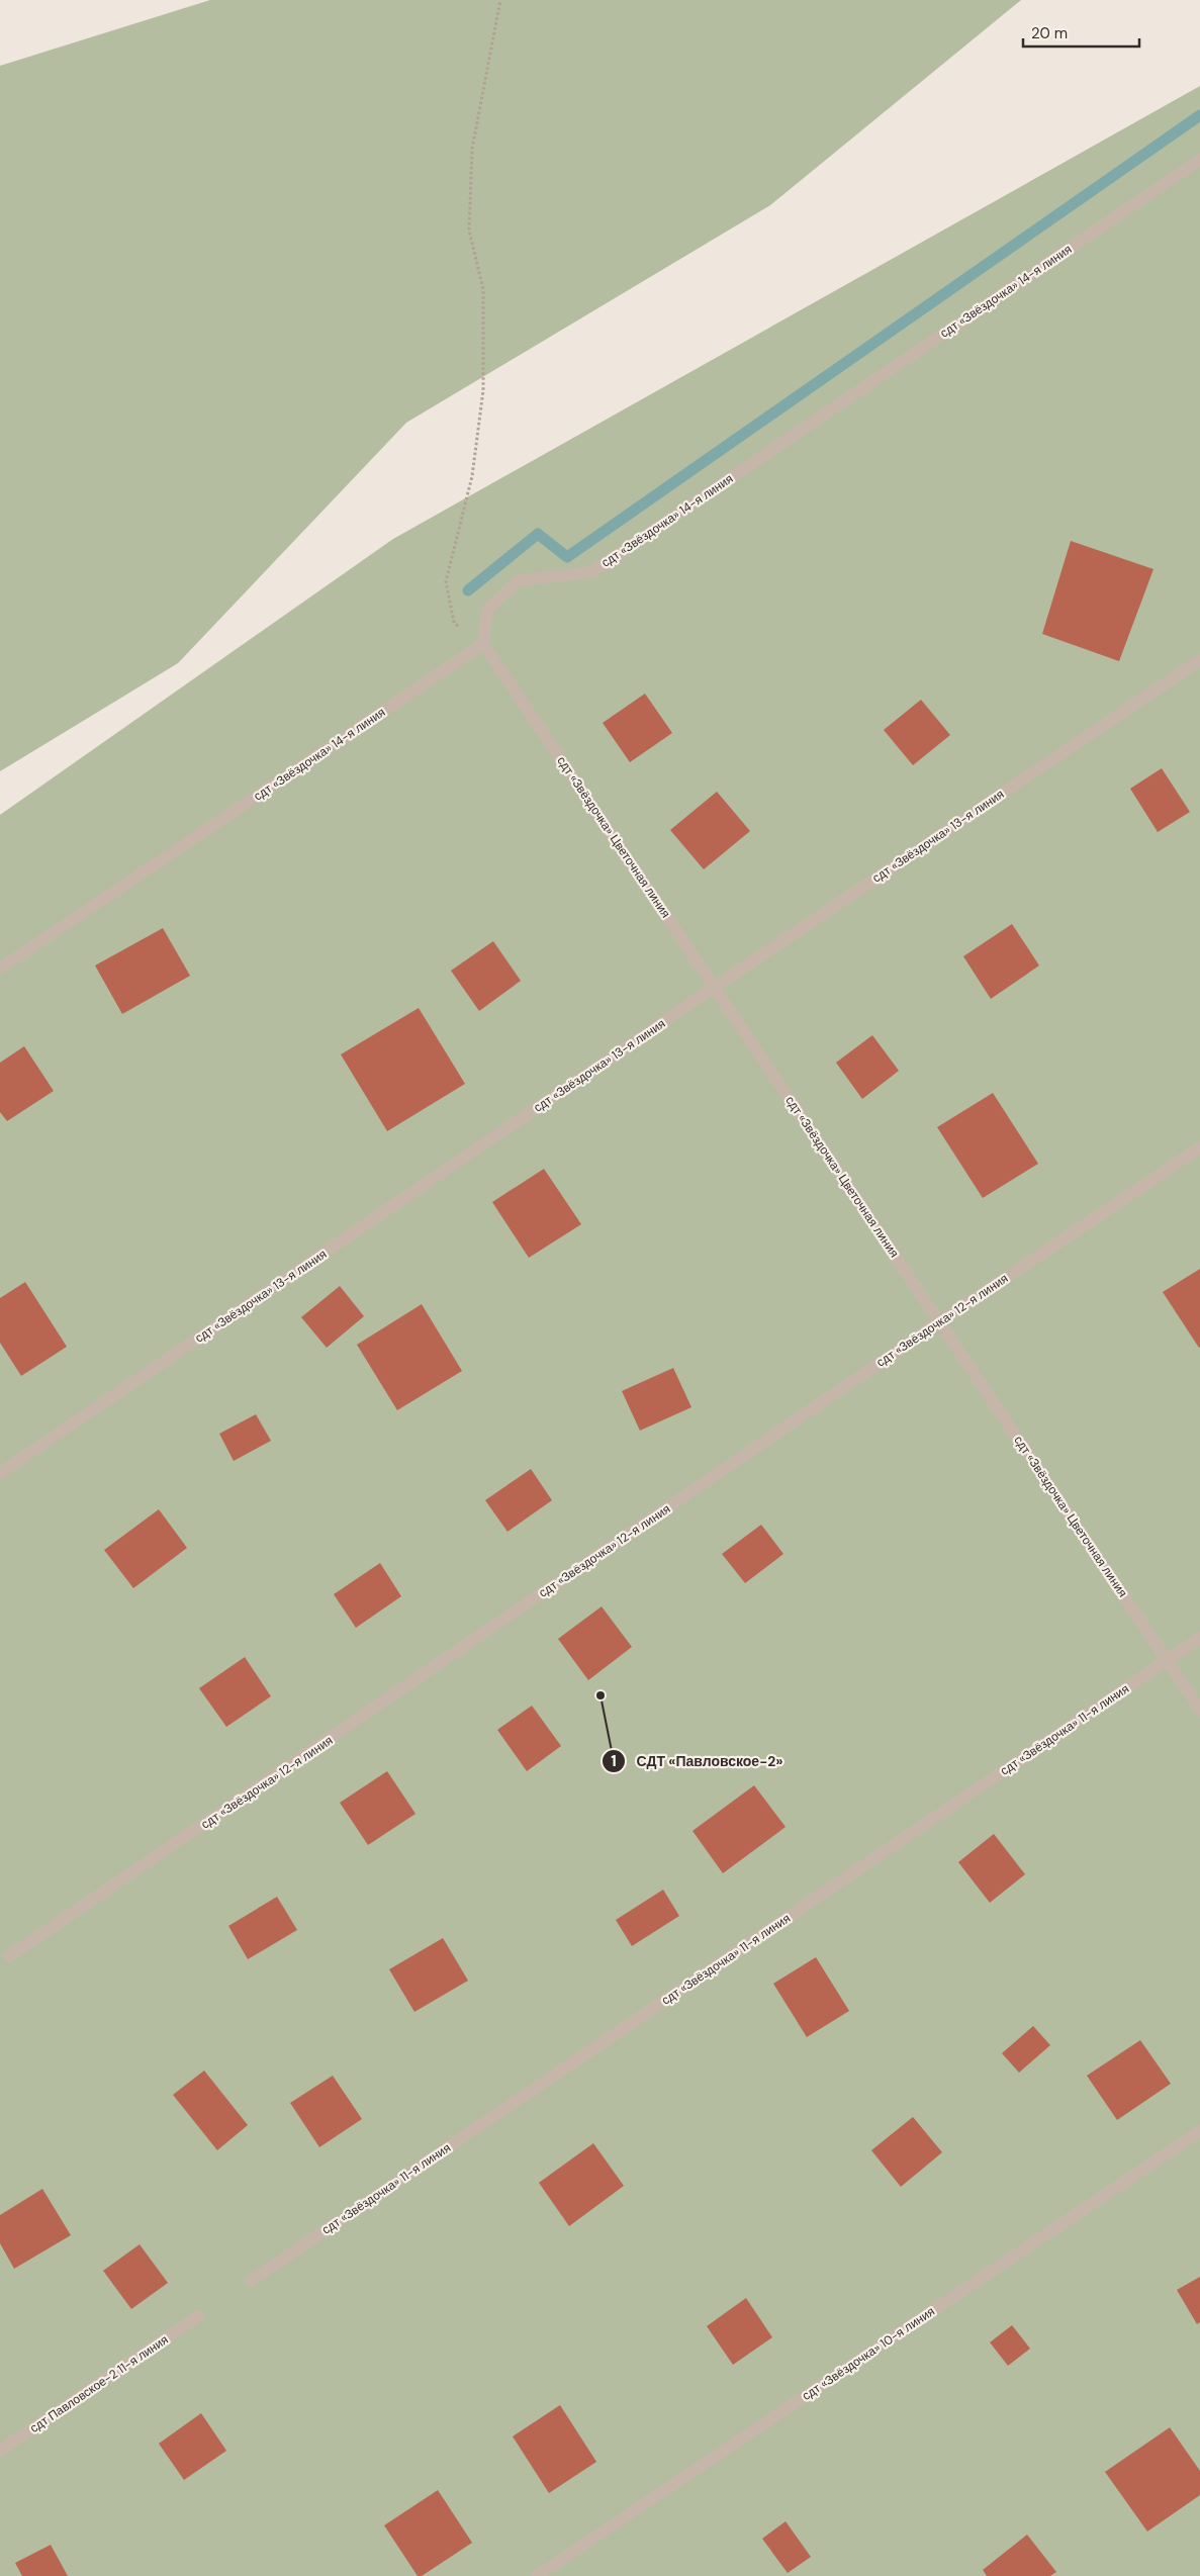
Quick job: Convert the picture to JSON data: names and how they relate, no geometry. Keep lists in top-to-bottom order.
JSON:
{
  "streets": {
    "street": [
      "сдт «Звёздочка» 14-я линия",
      "сдт «Звёздочка» 13-я линия",
      "сдт «Звёздочка» Цветочная линия",
      "сдт «Звёздочка» 12-я линия",
      "сдт «Звёздочка» 11-я линия",
      "сдт «Звёздочка» 10-я линия",
      "сдт Павловское-2 11-я линия"
    ]
  },
  "crossings": [
    ["сдт «Звёздочка» 14-я линия", "сдт «Звёздочка» Цветочная линия"],
    ["сдт «Звёздочка» 13-я линия", "сдт «Звёздочка» Цветочная линия"],
    ["сдт «Звёздочка» Цветочная линия", "сдт «Звёздочка» 12-я линия"],
    ["сдт «Звёздочка» Цветочная линия", "сдт «Звёздочка» 11-я линия"]
  ],
  "places": ["СДТ «Павловское-2»"],
  "scale_bar": "20 m"
}
